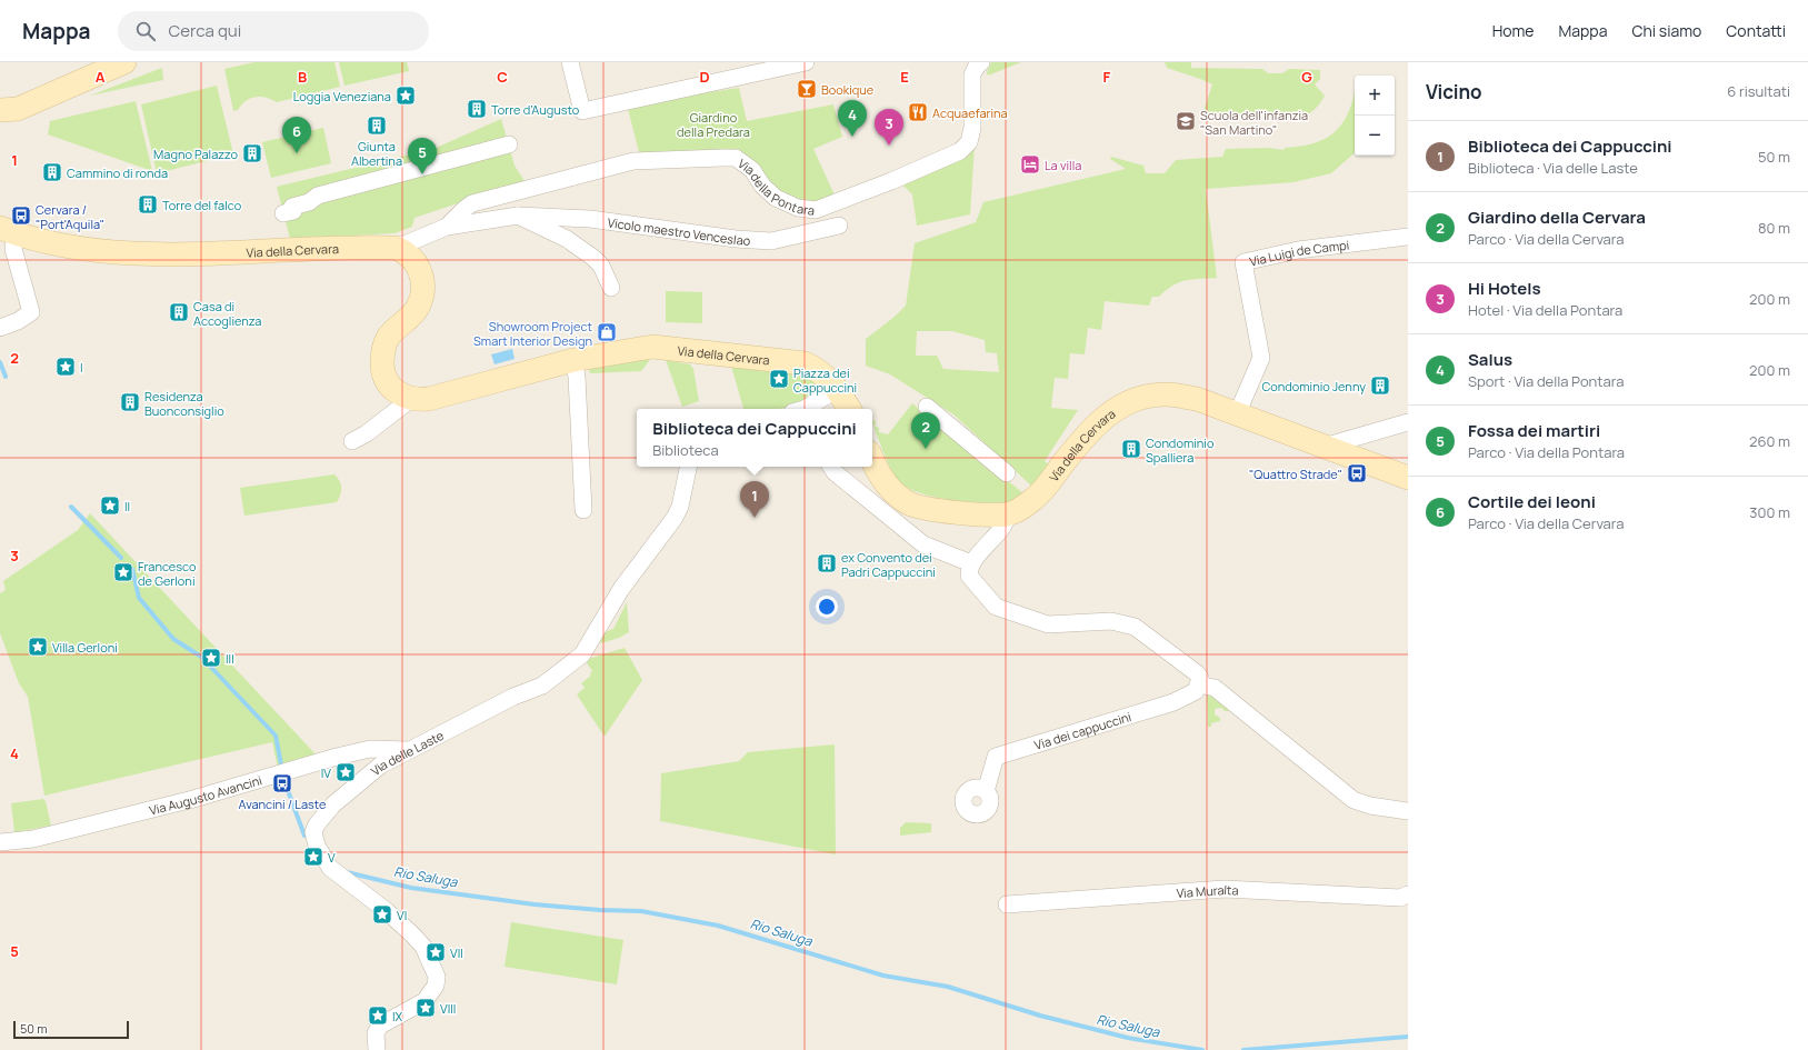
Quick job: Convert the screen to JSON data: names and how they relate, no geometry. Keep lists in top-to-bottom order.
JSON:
{
  "streets": {
    "street": [
      "Via della Pontara",
      "Vicolo maestro Venceslao",
      "Via della Cervara",
      "Via Luigi de Campi",
      "Via dei cappuccini",
      "Via delle Laste",
      "Via Augusto Avancini",
      "Via Muralta"
    ]
  },
  "crossings": [
    ["Via della Pontara", "Vicolo maestro Venceslao"],
    ["Via della Cervara", "Via Luigi de Campi"],
    ["Via delle Laste", "Via Augusto Avancini"]
  ],
  "water": ["Rio Saluga"],
  "parks": ["Giardino della Predara"],
  "places": {
    "bar": ["Bookique"],
    "place": [
      "Loggia Veneziana",
      "I",
      "Piazza dei Cappuccini",
      "II",
      "Francesco de Gerloni",
      "Villa Gerloni",
      "III",
      "IV",
      "V",
      "VI",
      "VII",
      "VIII",
      "IX"
    ],
    "building": [
      "Torre d’Augusto",
      "Giunta Albertina",
      "Magno Palazzo",
      "Cammino di ronda",
      "Torre del falco",
      "Casa di Accoglienza",
      "Condominio Jenny",
      "Residenza Buonconsiglio",
      "Condominio Spalliera",
      "ex Convento dei Padri Cappuccini"
    ],
    "restaurant": ["Acquaefarina"],
    "school or university": ["Scuola dell'infanzia \"San Martino\""],
    "hotel": ["La villa"],
    "bus stop": ["Cervara / \"Port'Aquila\"", "\"Quattro Strade\"", "Avancini / Laste"],
    "shop": ["Showroom Project Smart Interior Design"]
  },
  "scale_bar": "50 m",
  "page": {
    "header": "Mappa",
    "search": "Cerca qui",
    "nav": [
      "Home",
      "Mappa",
      "Chi siamo",
      "Contatti"
    ],
    "heading": ["Vicino", "6 risultati"],
    "map_buttons": ["+", "−"],
    "pins": [
      "4",
      "3",
      "6",
      "5",
      "2",
      "1"
    ],
    "list": [
      {
        "mark": "1",
        "name": "Biblioteca dei Cappuccini",
        "note": "Biblioteca · Via delle Laste",
        "value": "50 m"
      },
      {
        "mark": "2",
        "name": "Giardino della Cervara",
        "note": "Parco · Via della Cervara",
        "value": "80 m"
      },
      {
        "mark": "3",
        "name": "Hi Hotels",
        "note": "Hotel · Via della Pontara",
        "value": "200 m"
      },
      {
        "mark": "4",
        "name": "Salus",
        "note": "Sport · Via della Pontara",
        "value": "200 m"
      },
      {
        "mark": "5",
        "name": "Fossa dei martiri",
        "note": "Parco · Via della Pontara",
        "value": "260 m"
      },
      {
        "mark": "6",
        "name": "Cortile dei leoni",
        "note": "Parco · Via della Cervara",
        "value": "300 m"
      }
    ],
    "popup": ["Biblioteca dei Cappuccini", "Biblioteca"],
    "scale": "50 m"
  },
  "grid": {
    "columns": [
      "A",
      "B",
      "C",
      "D",
      "E",
      "F",
      "G"
    ],
    "rows": [
      "1",
      "2",
      "3",
      "4",
      "5"
    ]
  }
}
